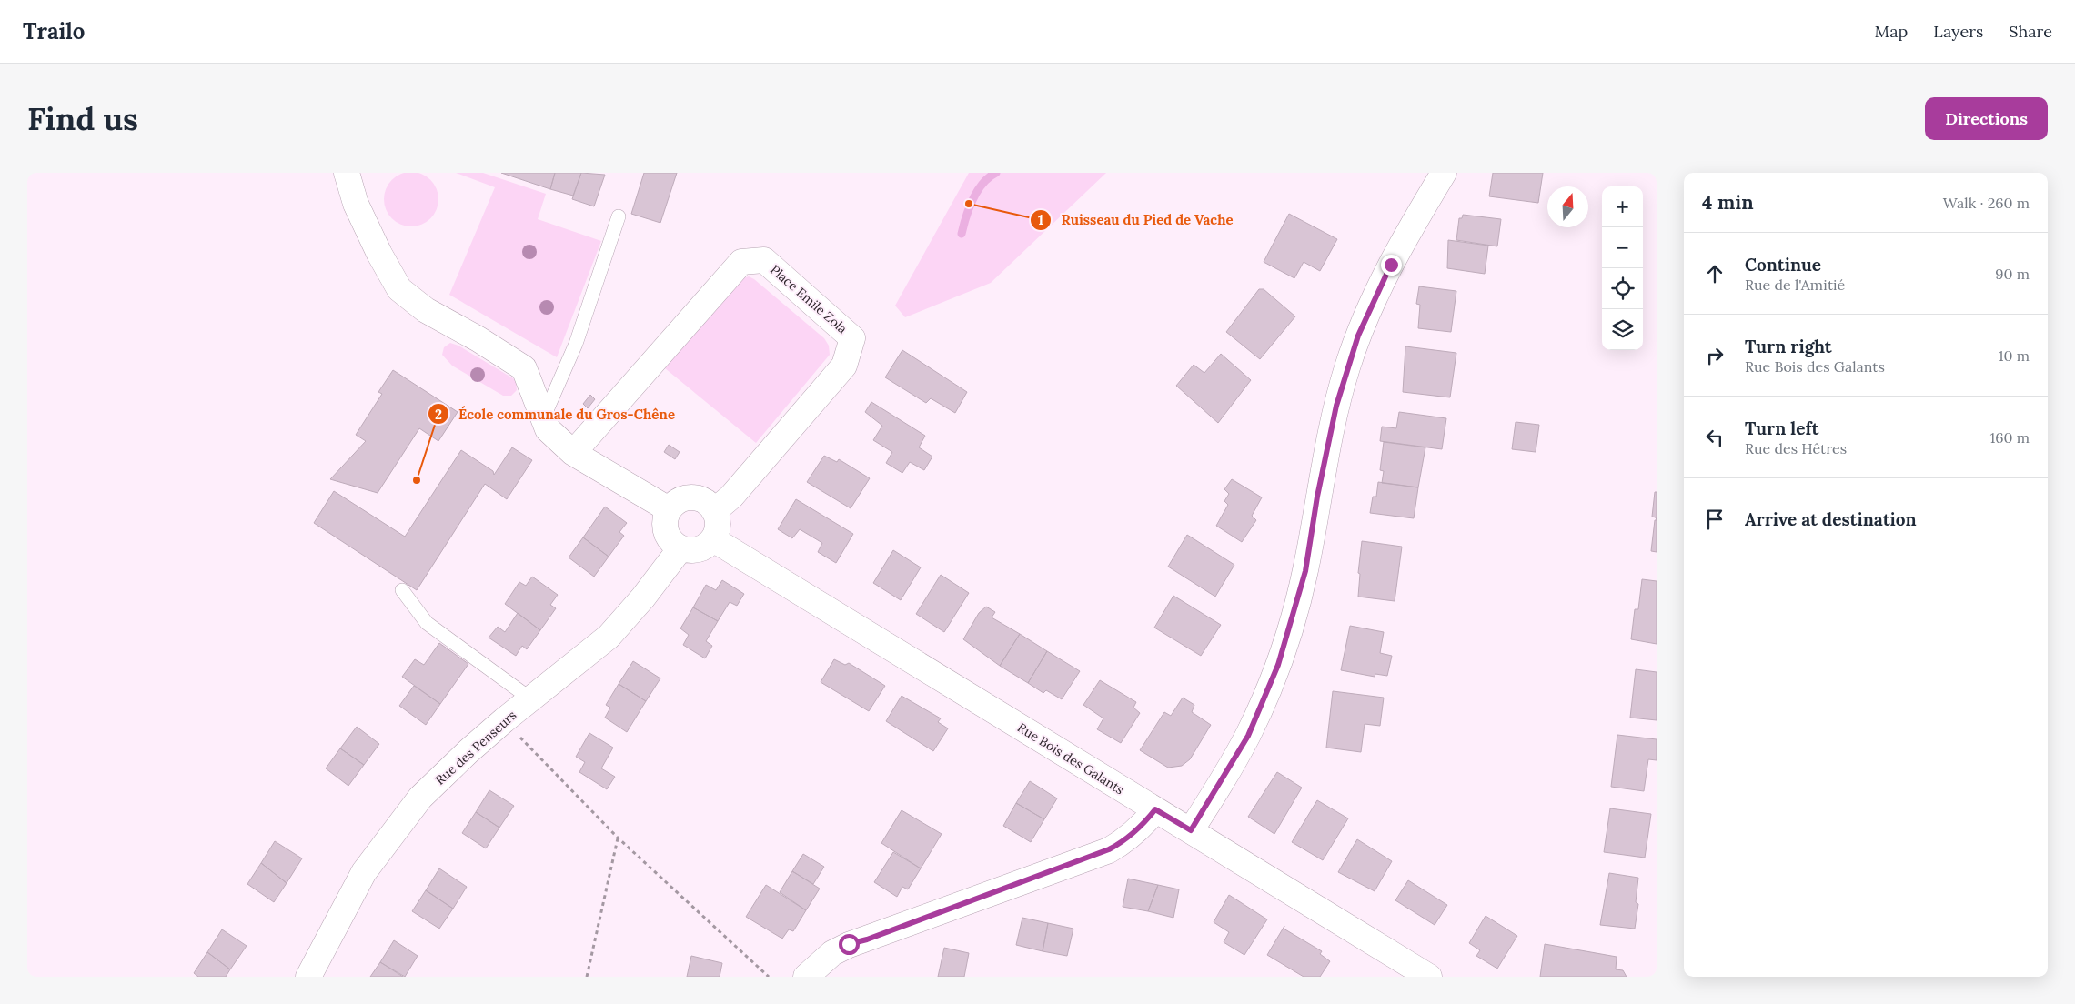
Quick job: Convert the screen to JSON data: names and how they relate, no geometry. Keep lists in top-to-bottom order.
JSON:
{
  "streets": {
    "street": ["Place Emile Zola", "Rue des Penseurs", "Rue Bois des Galants"]
  },
  "crossings": [
    ["Place Emile Zola", "Rue des Penseurs"],
    ["Place Emile Zola", "Rue Bois des Galants"],
    ["Rue des Penseurs", "Rue Bois des Galants"]
  ],
  "places": ["Ruisseau du Pied de Vache", "École communale du Gros-Chêne"],
  "north": "top",
  "page": {
    "header": "Trailo",
    "nav": ["Map", "Layers", "Share"],
    "buttons": "Directions",
    "title": "Find us",
    "heading": ["4 min", "Walk · 260 m"],
    "map_buttons": ["+", "−"],
    "list": [
      ["Continue", "Rue de l'Amitié", "90 m"],
      ["Turn right", "Rue Bois des Galants", "10 m"],
      ["Turn left", "Rue des Hêtres", "160 m"],
      "Arrive at destination"
    ]
  }
}
